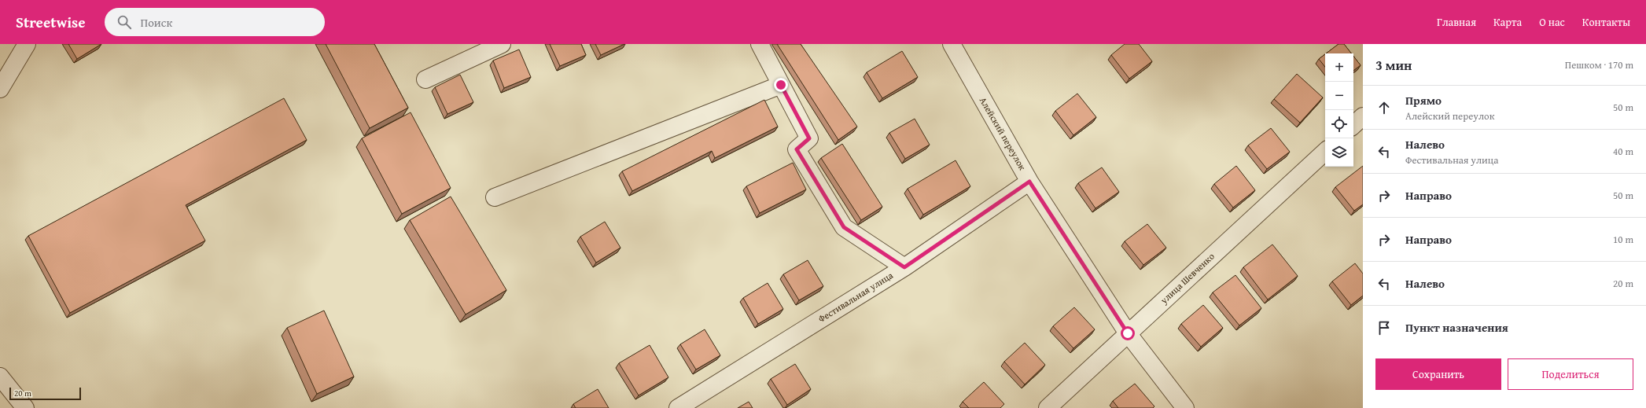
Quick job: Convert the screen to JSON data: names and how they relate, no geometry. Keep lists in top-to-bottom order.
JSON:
{
  "streets": {
    "street": ["Алейский переулок", "улица Шевченко", "Фестивальная улица"]
  },
  "crossings": [
    ["Алейский переулок", "улица Шевченко"],
    ["Алейский переулок", "Фестивальная улица"]
  ],
  "scale_bar": "20 m",
  "page": {
    "header": "Streetwise",
    "search": "Поиск",
    "nav": [
      "Главная",
      "Карта",
      "О нас",
      "Контакты"
    ],
    "heading": ["3 мин", "Пешком · 170 m"],
    "map_buttons": ["+", "−"],
    "list": [
      ["Прямо", "Алейский переулок", "50 m"],
      ["Налево", "Фестивальная улица", "40 m"],
      ["Направо", "50 m"],
      ["Направо", "10 m"],
      ["Налево", "20 m"],
      "Пункт назначения"
    ],
    "buttons": ["Сохранить", "Поделиться"],
    "scale": "20 m"
  }
}
